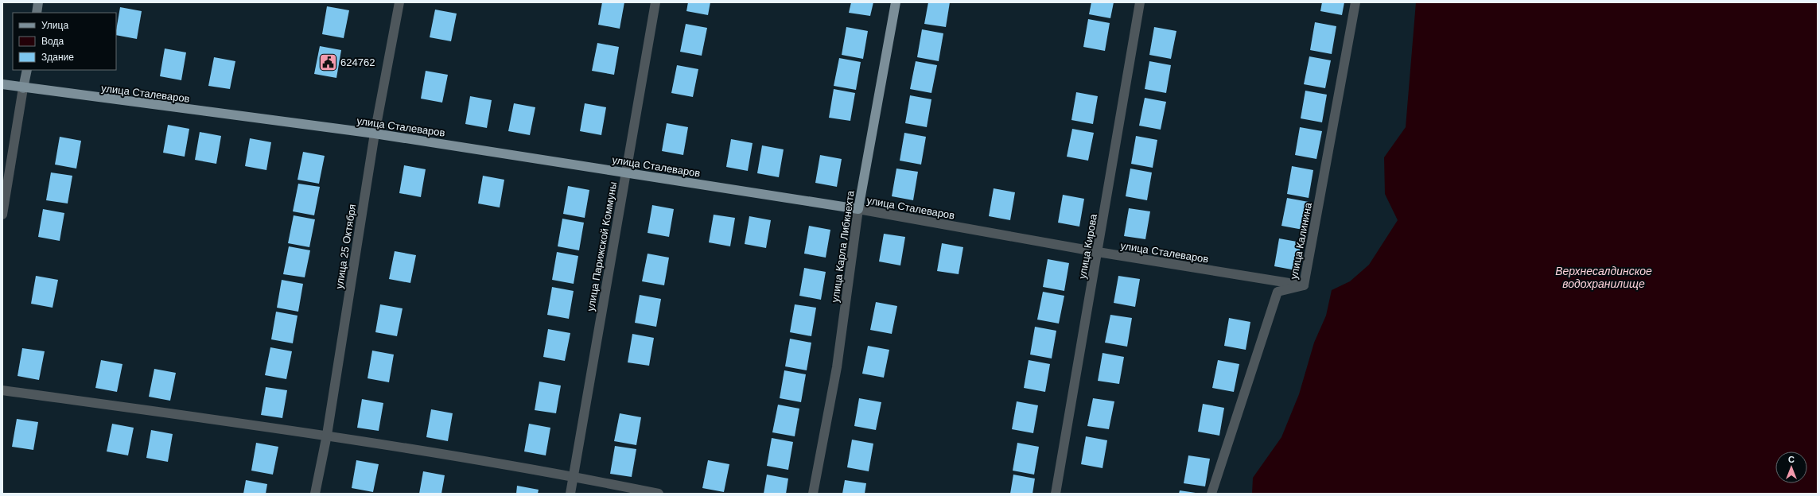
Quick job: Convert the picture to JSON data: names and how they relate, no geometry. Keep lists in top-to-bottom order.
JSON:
{
  "streets": {
    "main road": ["улица Сталеваров", "улица Карла Либкнехта"],
    "street": [
      "улица Калинина",
      "улица 25 Октября",
      "улица Парижской Коммуны",
      "улица Кирова"
    ]
  },
  "crossings": [
    ["улица Сталеваров", "улица Калинина"],
    ["улица Сталеваров", "улица 25 Октября"],
    ["улица Сталеваров", "улица Парижской Коммуны"],
    ["улица Сталеваров", "улица Карла Либкнехта"],
    ["улица Сталеваров", "улица Кирова"]
  ],
  "water": ["Верхнесалдинское водохранилище"],
  "places": {
    "public building": ["624762"]
  },
  "legend": ["Улица", "Вода", "Здание"],
  "north": "top"
}
